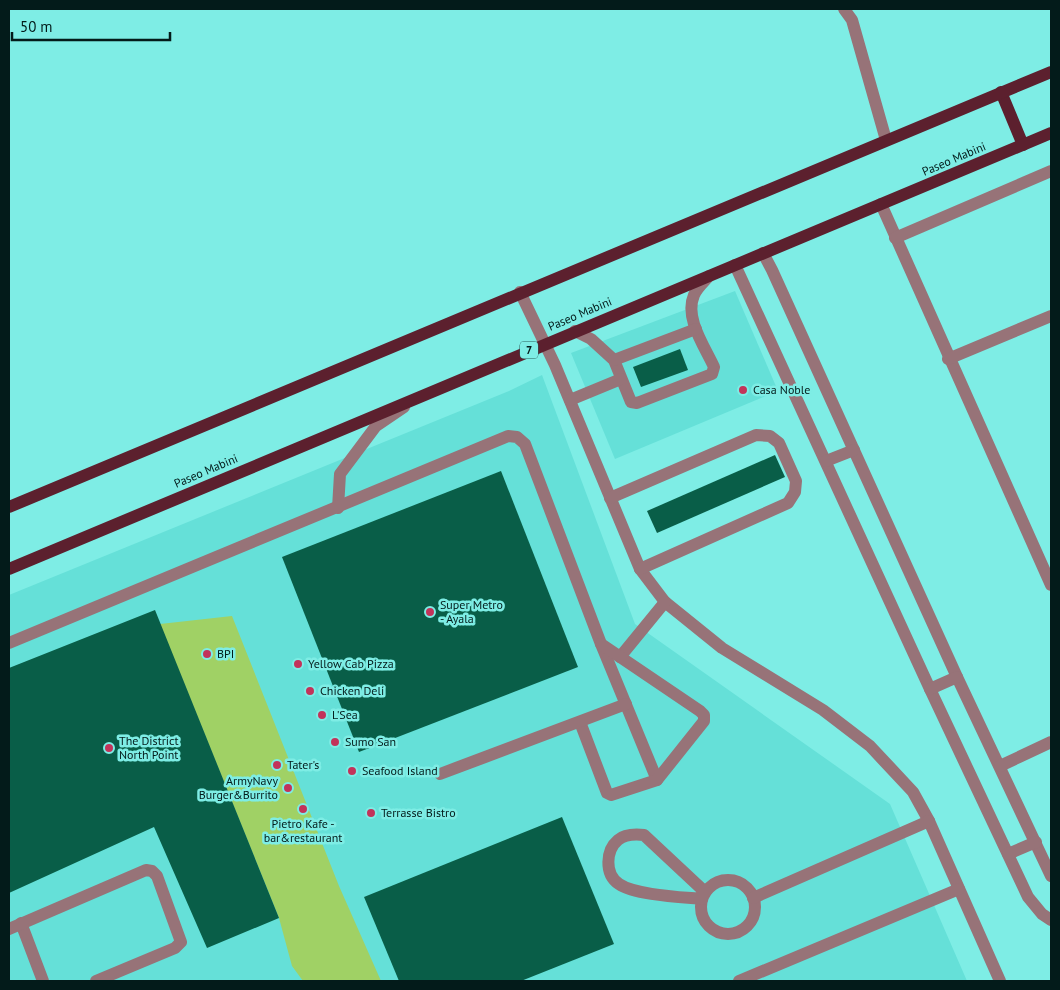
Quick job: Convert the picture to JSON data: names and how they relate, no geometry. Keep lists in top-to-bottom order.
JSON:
{
  "streets": {
    "main road": ["Paseo Mabini", "7"]
  },
  "places": [
    "Casa Noble",
    "Super Metro - Ayala",
    "BPI",
    "Yellow Cab Pizza",
    "Chicken Deli",
    "L'Sea",
    "Sumo San",
    "The District North Point",
    "Tater's",
    "Seafood Island",
    "ArmyNavy Burger&Burrito",
    "Pietro Kafe - bar&restaurant",
    "Terrasse Bistro"
  ],
  "scale_bar": "50 m"
}
